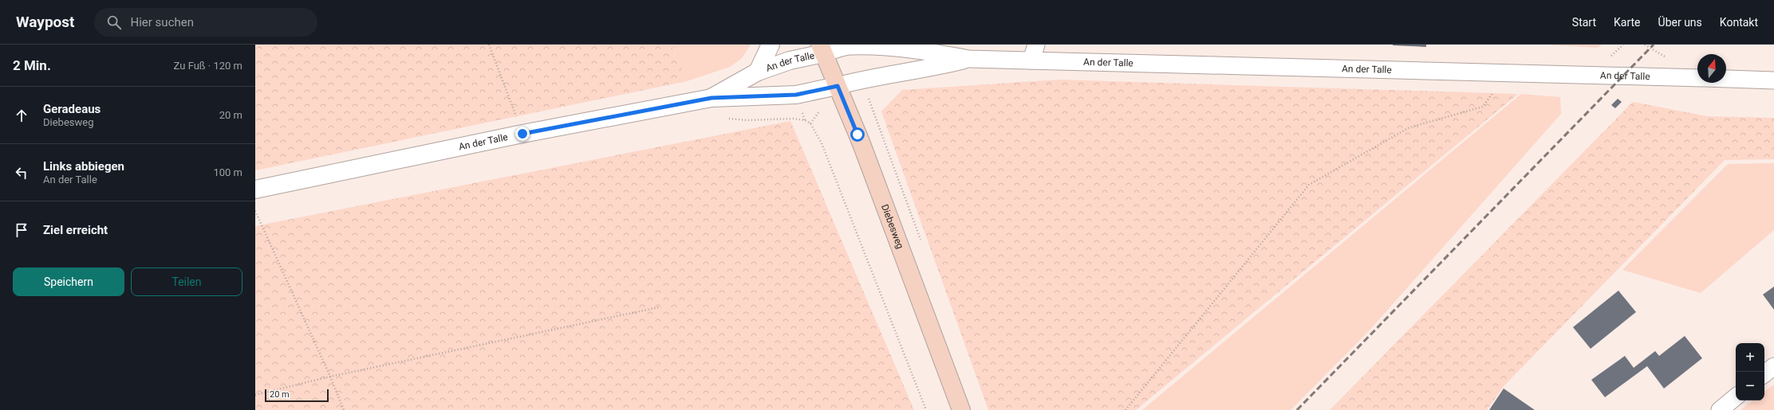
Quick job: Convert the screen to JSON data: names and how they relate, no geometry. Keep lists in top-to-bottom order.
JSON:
{
  "streets": {
    "main road": ["Diebesweg"],
    "street": ["An der Talle"]
  },
  "crossings": [
    ["An der Talle", "Diebesweg"]
  ],
  "scale_bar": "20 m",
  "north": "top",
  "page": {
    "header": "Waypost",
    "search": "Hier suchen",
    "nav": [
      "Start",
      "Karte",
      "Über uns",
      "Kontakt"
    ],
    "heading": ["2 Min.", "Zu Fuß · 120 m"],
    "list": [
      ["Geradeaus", "Diebesweg", "20 m"],
      ["Links abbiegen", "An der Talle", "100 m"],
      "Ziel erreicht"
    ],
    "buttons": ["Speichern", "Teilen"],
    "map_buttons": ["+", "−"],
    "scale": "20 m"
  }
}
